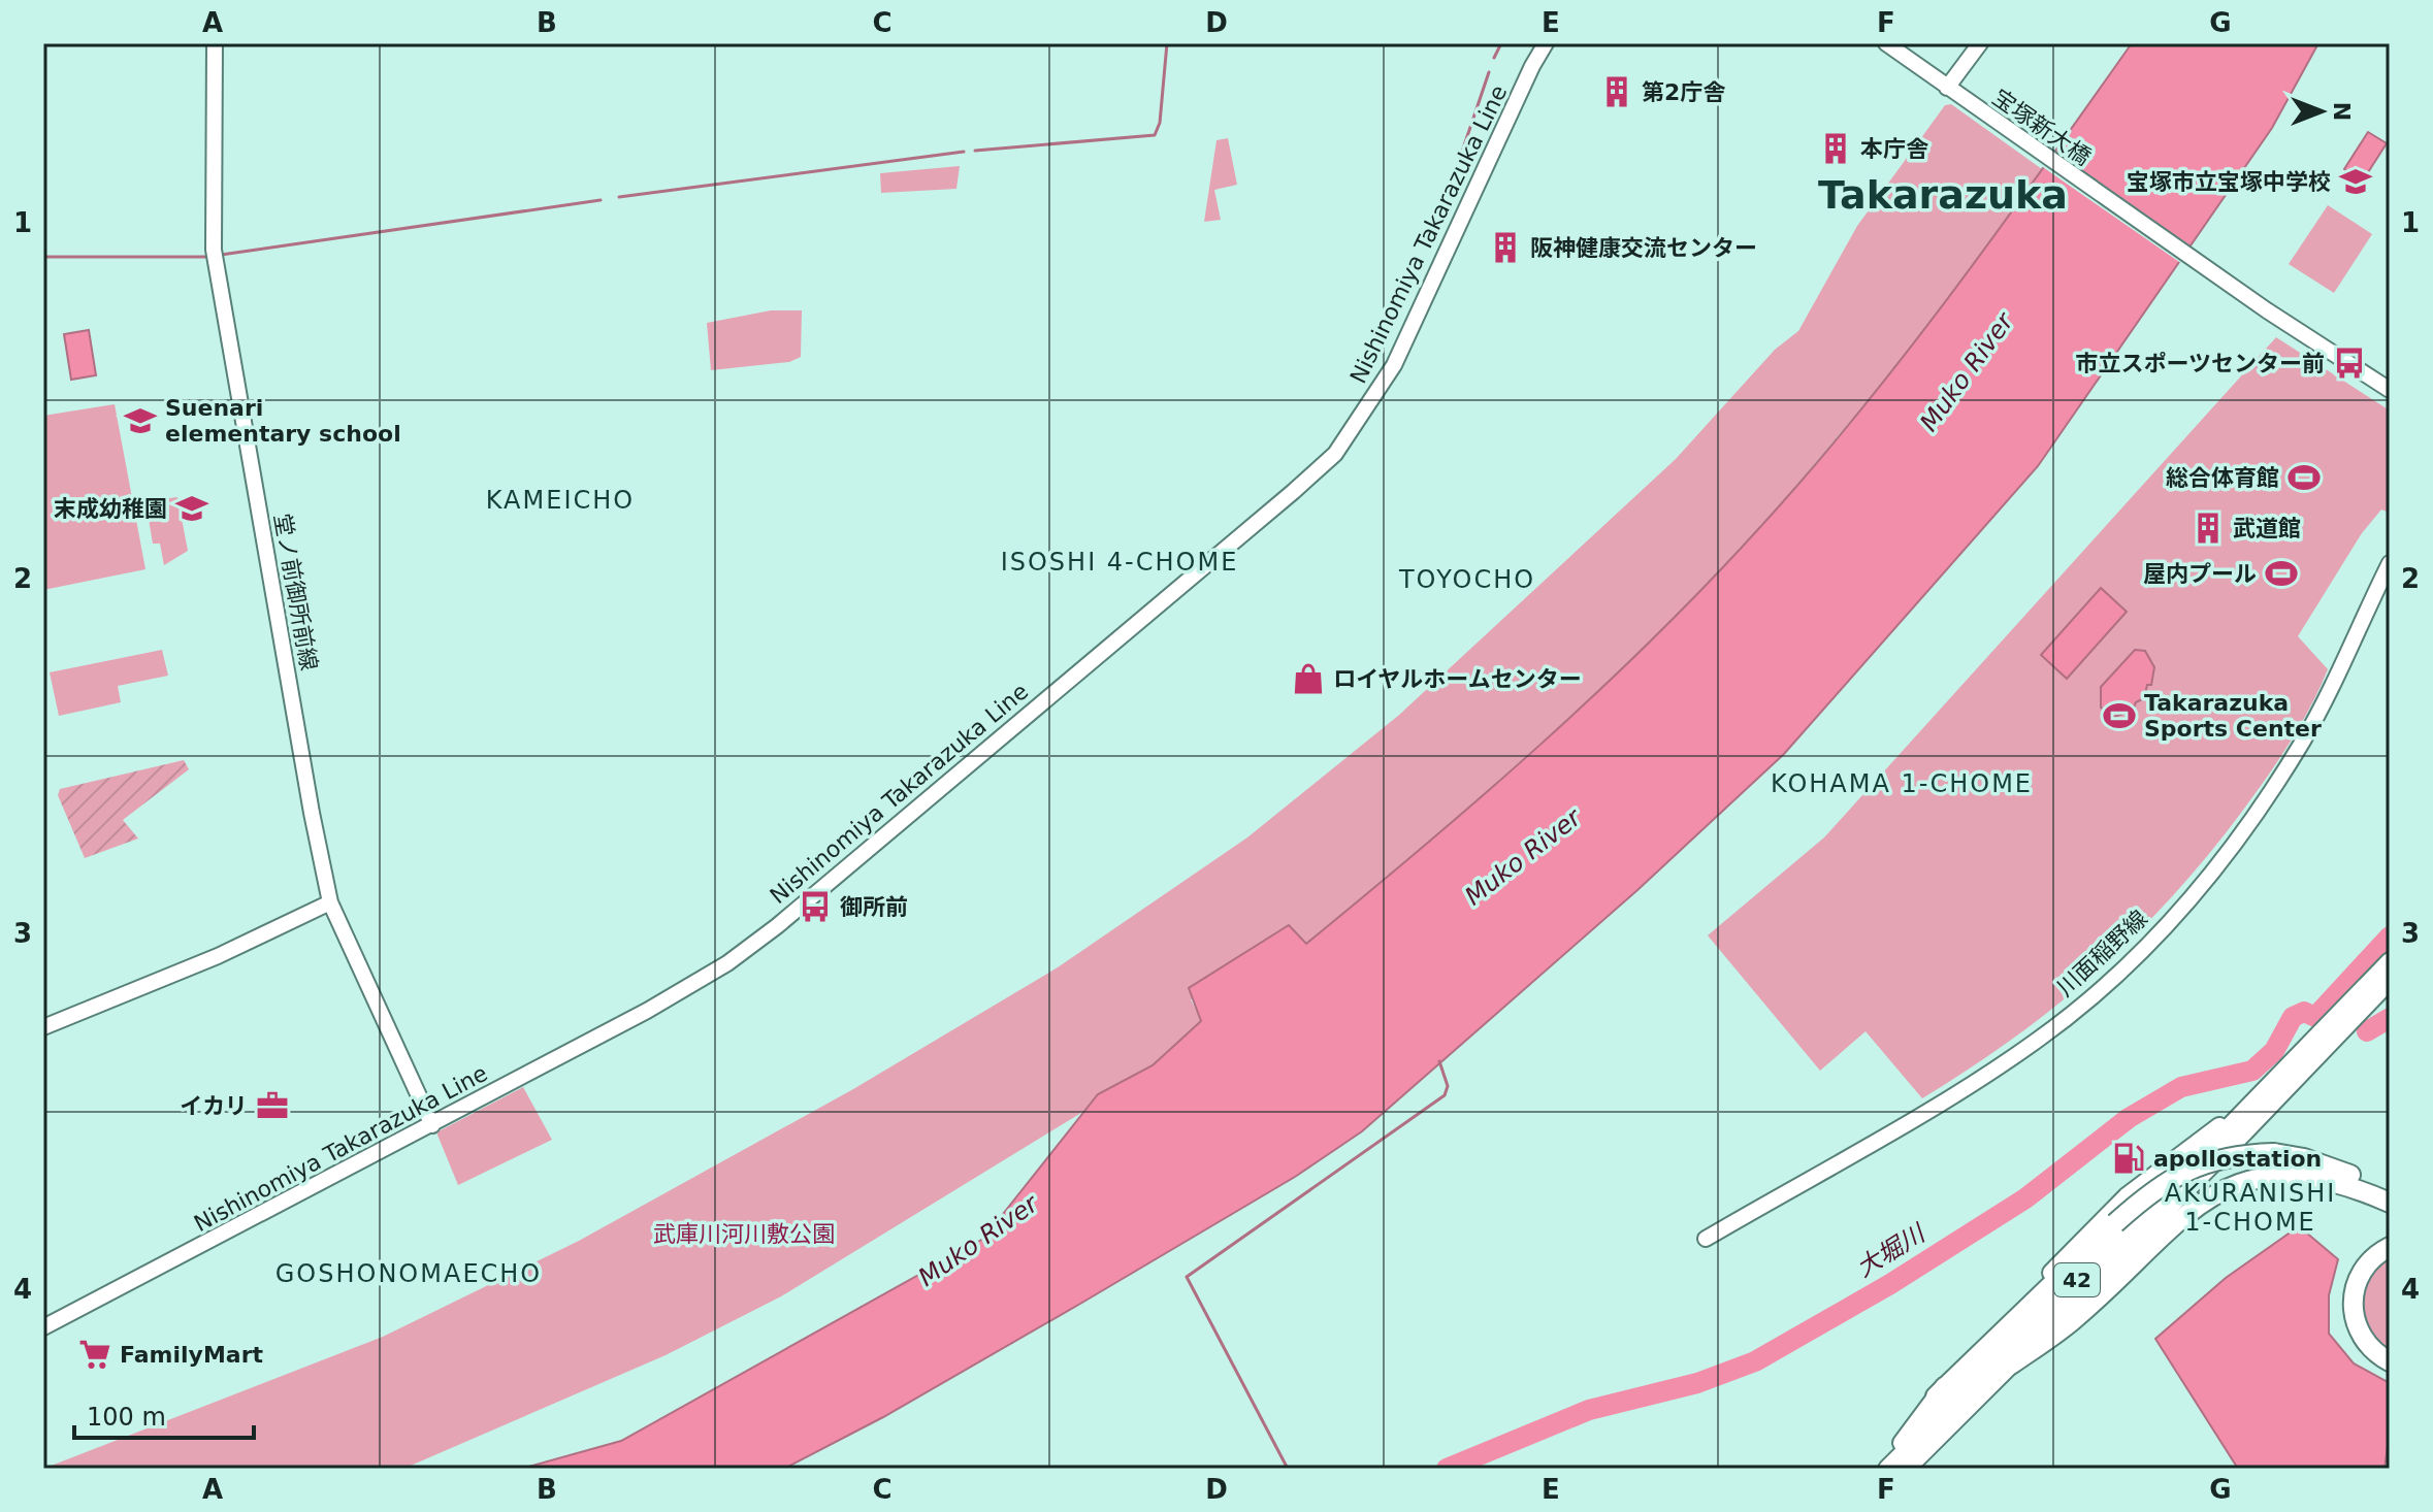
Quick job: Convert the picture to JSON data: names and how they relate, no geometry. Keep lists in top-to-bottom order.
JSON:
{
  "streets": {
    "main road": ["42"],
    "street": [
      "宝塚新大橋",
      "Nishinomiya Takarazuka Line",
      "堂ノ前御所前線",
      "川面稲野線"
    ]
  },
  "crossings": [
    ["Nishinomiya Takarazuka Line", "堂ノ前御所前線"]
  ],
  "districts": [
    "Takarazuka",
    "KAMEICHO",
    "ISOSHI 4-CHOME",
    "TOYOCHO",
    "KOHAMA 1-CHOME",
    "AKURANISHI 1-CHOME",
    "GOSHONOMAECHO"
  ],
  "water": ["Muko River", "大堀川"],
  "parks": ["武庫川河川敷公園"],
  "places": {
    "building": [
      "第2庁舎",
      "本庁舎",
      "阪神健康交流センター",
      "武道館"
    ],
    "school or university": ["宝塚市立宝塚中学校", "Suenari elementary school", "末成幼稚園"],
    "bus stop": ["市立スポーツセンター前", "御所前"],
    "sports": ["総合体育館", "屋内プール", "Takarazuka Sports Center"],
    "shop": ["ロイヤルホームセンター"],
    "office": ["イカリ"],
    "fuel station": ["apollostation"],
    "supermarket": ["FamilyMart"]
  },
  "scale_bar": "100 m",
  "north": "right",
  "grid": {
    "columns": [
      "A",
      "B",
      "C",
      "D",
      "E",
      "F",
      "G"
    ],
    "rows": [
      "1",
      "2",
      "3",
      "4"
    ]
  }
}
